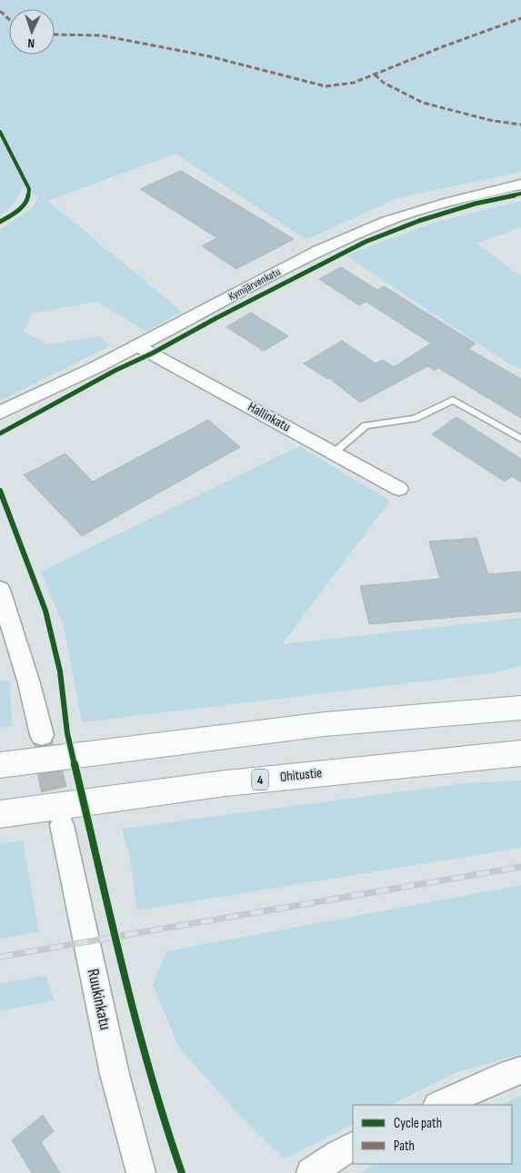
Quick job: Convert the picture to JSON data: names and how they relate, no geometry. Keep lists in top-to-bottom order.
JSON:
{
  "streets": {
    "highway": ["Ohitustie", "4"],
    "street": ["Kymijärvenkatu", "Hallinkatu", "Ruukinkatu"]
  },
  "crossings": [
    ["Kymijärvenkatu", "Hallinkatu"]
  ],
  "legend": ["Cycle path", "Path"],
  "north": "bottom"
}
